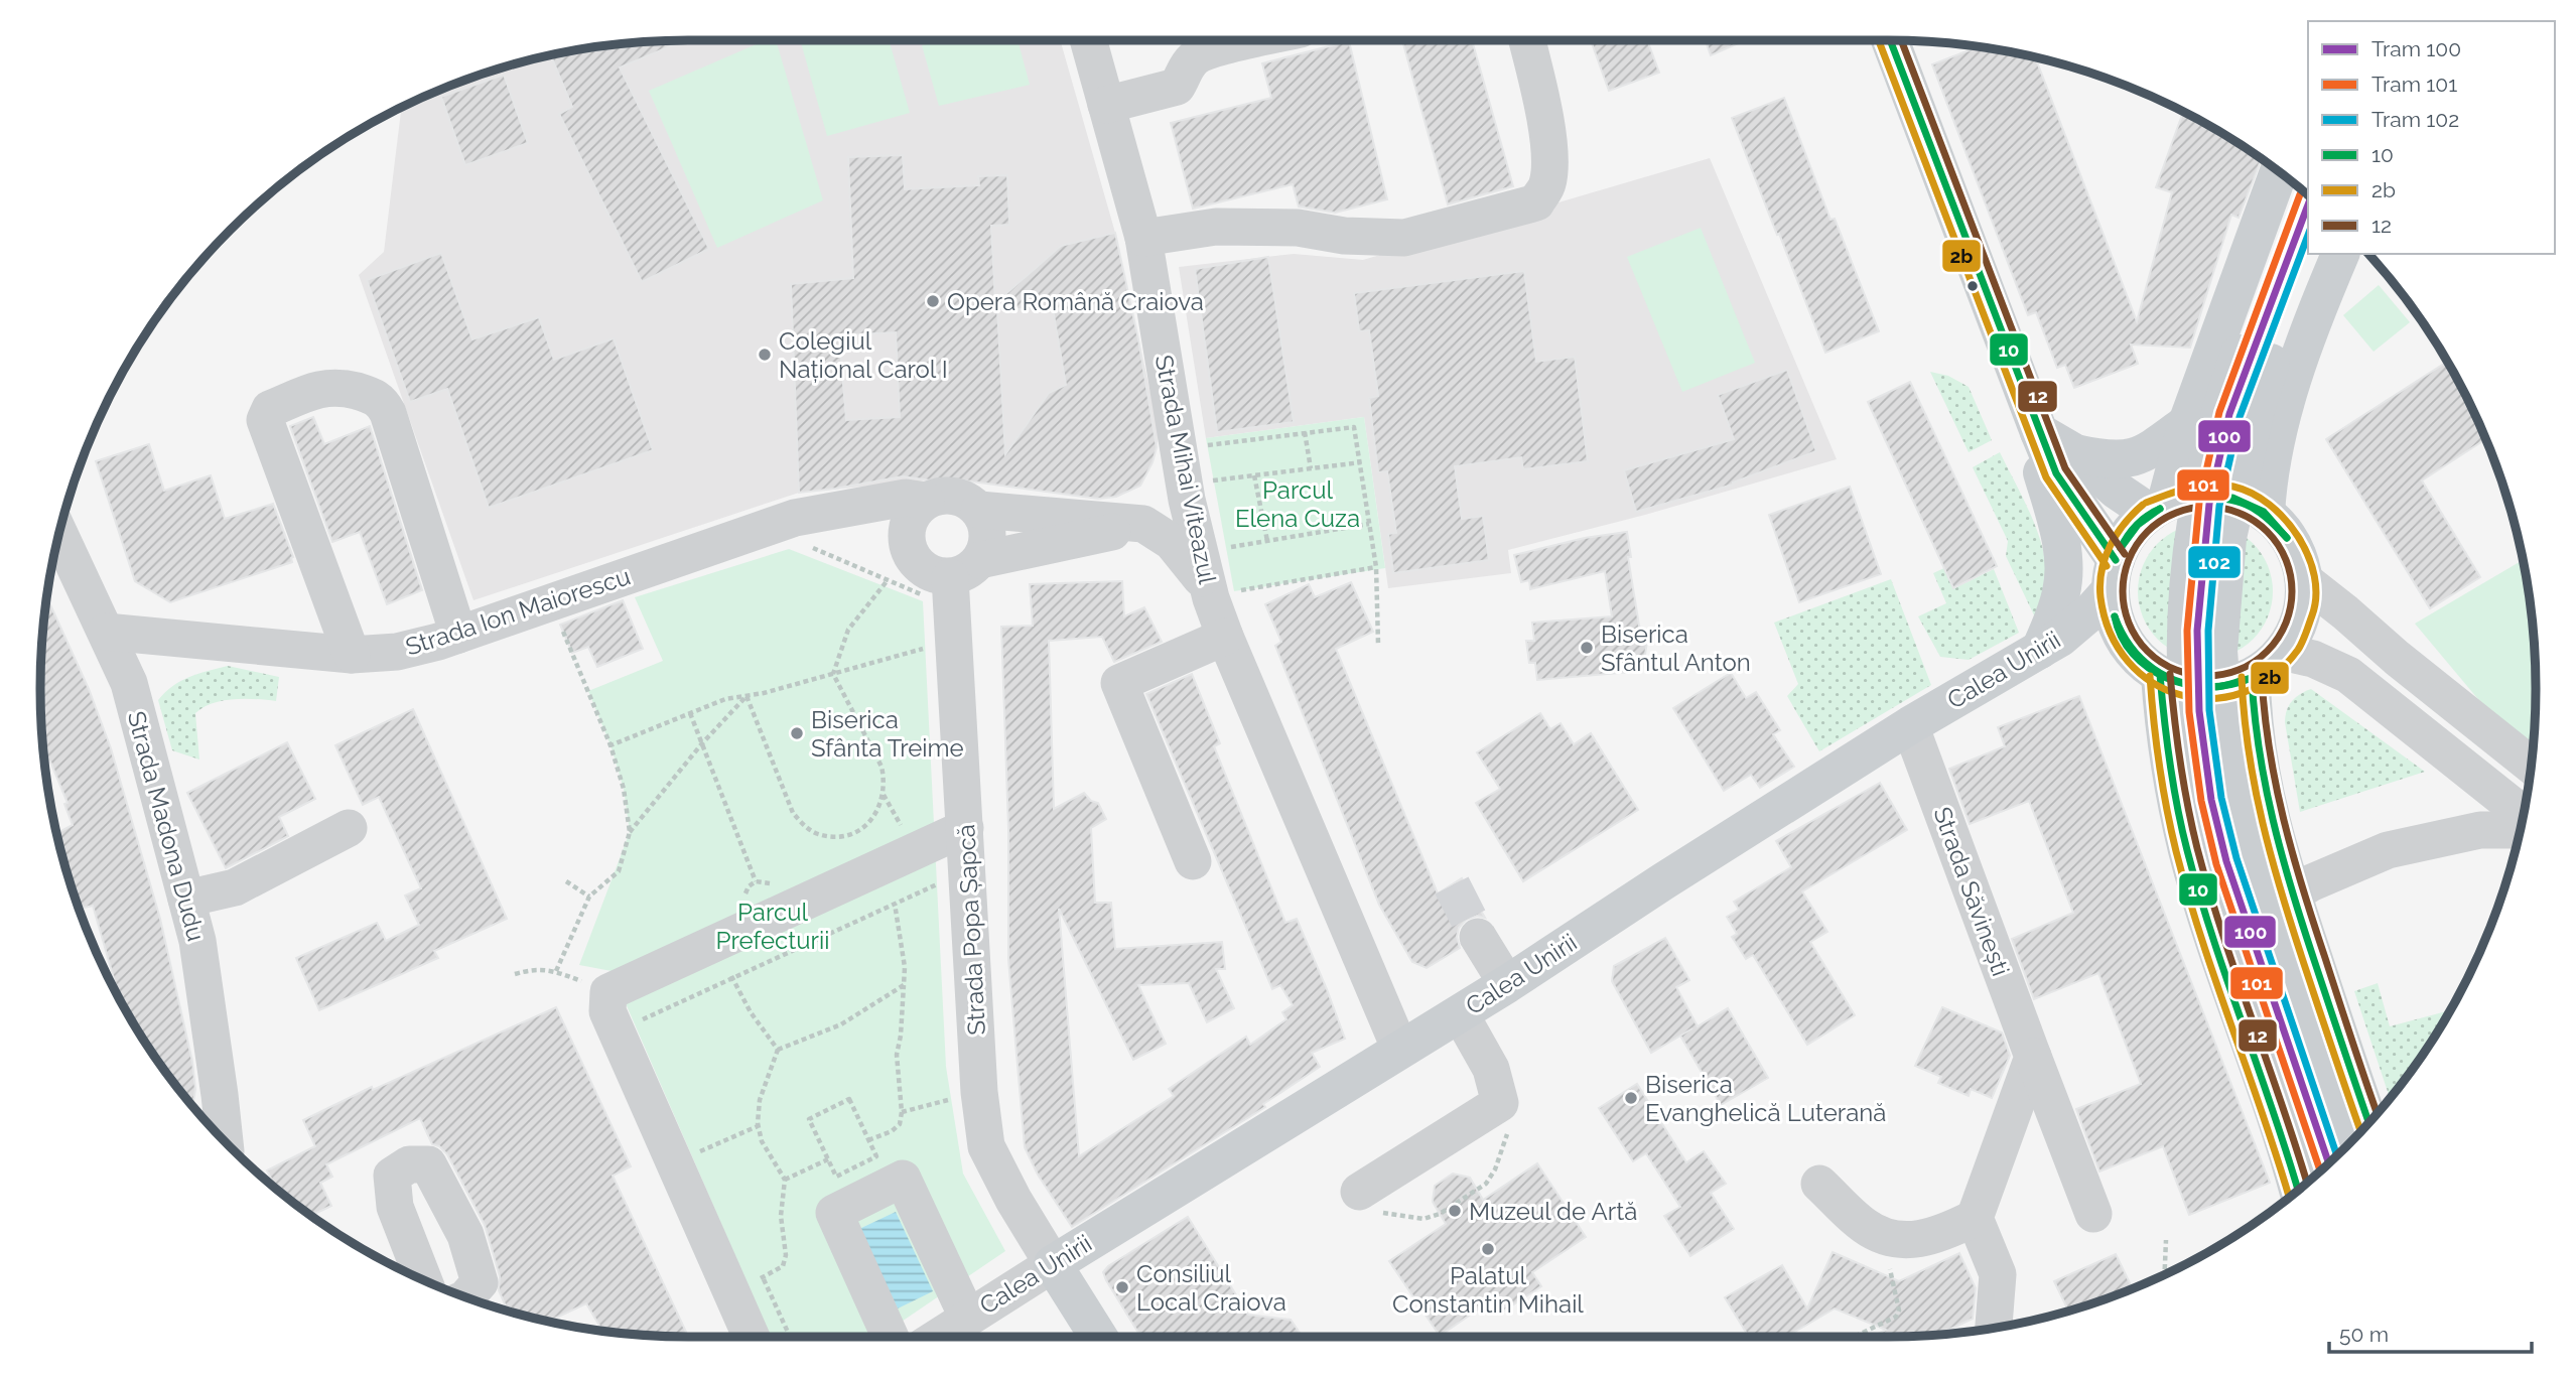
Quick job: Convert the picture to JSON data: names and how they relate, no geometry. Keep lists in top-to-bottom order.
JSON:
{
  "streets": {
    "main road": ["Calea Unirii"],
    "street": [
      "Strada Mihai Viteazul",
      "Strada Ion Maiorescu",
      "Strada Madona Dudu",
      "Strada Săvinești",
      "Strada Popa Șapcă"
    ]
  },
  "crossings": [
    ["Strada Mihai Viteazul", "Calea Unirii"],
    ["Strada Ion Maiorescu", "Strada Madona Dudu"],
    ["Strada Ion Maiorescu", "Strada Popa Șapcă"],
    ["Calea Unirii", "Strada Săvinești"],
    ["Calea Unirii", "Strada Popa Șapcă"]
  ],
  "parks": ["Parcul Elena Cuza", "Parcul Prefecturii"],
  "places": [
    "Opera Română Craiova",
    "Colegiul Național Carol I",
    "Biserica Sfântul Anton",
    "Biserica Sfânta Treime",
    "Biserica Evanghelică Luterană",
    "Muzeul de Artă",
    "Palatul Constantin Mihail",
    "Consiliul Local Craiova"
  ],
  "lines": [
    "transit line 2b",
    "transit line 10",
    "transit line 12",
    "tram line 101",
    "tram line 100",
    "tram line 102"
  ],
  "legend": [
    "Tram 100",
    "Tram 101",
    "Tram 102",
    "10",
    "2b",
    "12"
  ],
  "scale_bar": "50 m"
}
